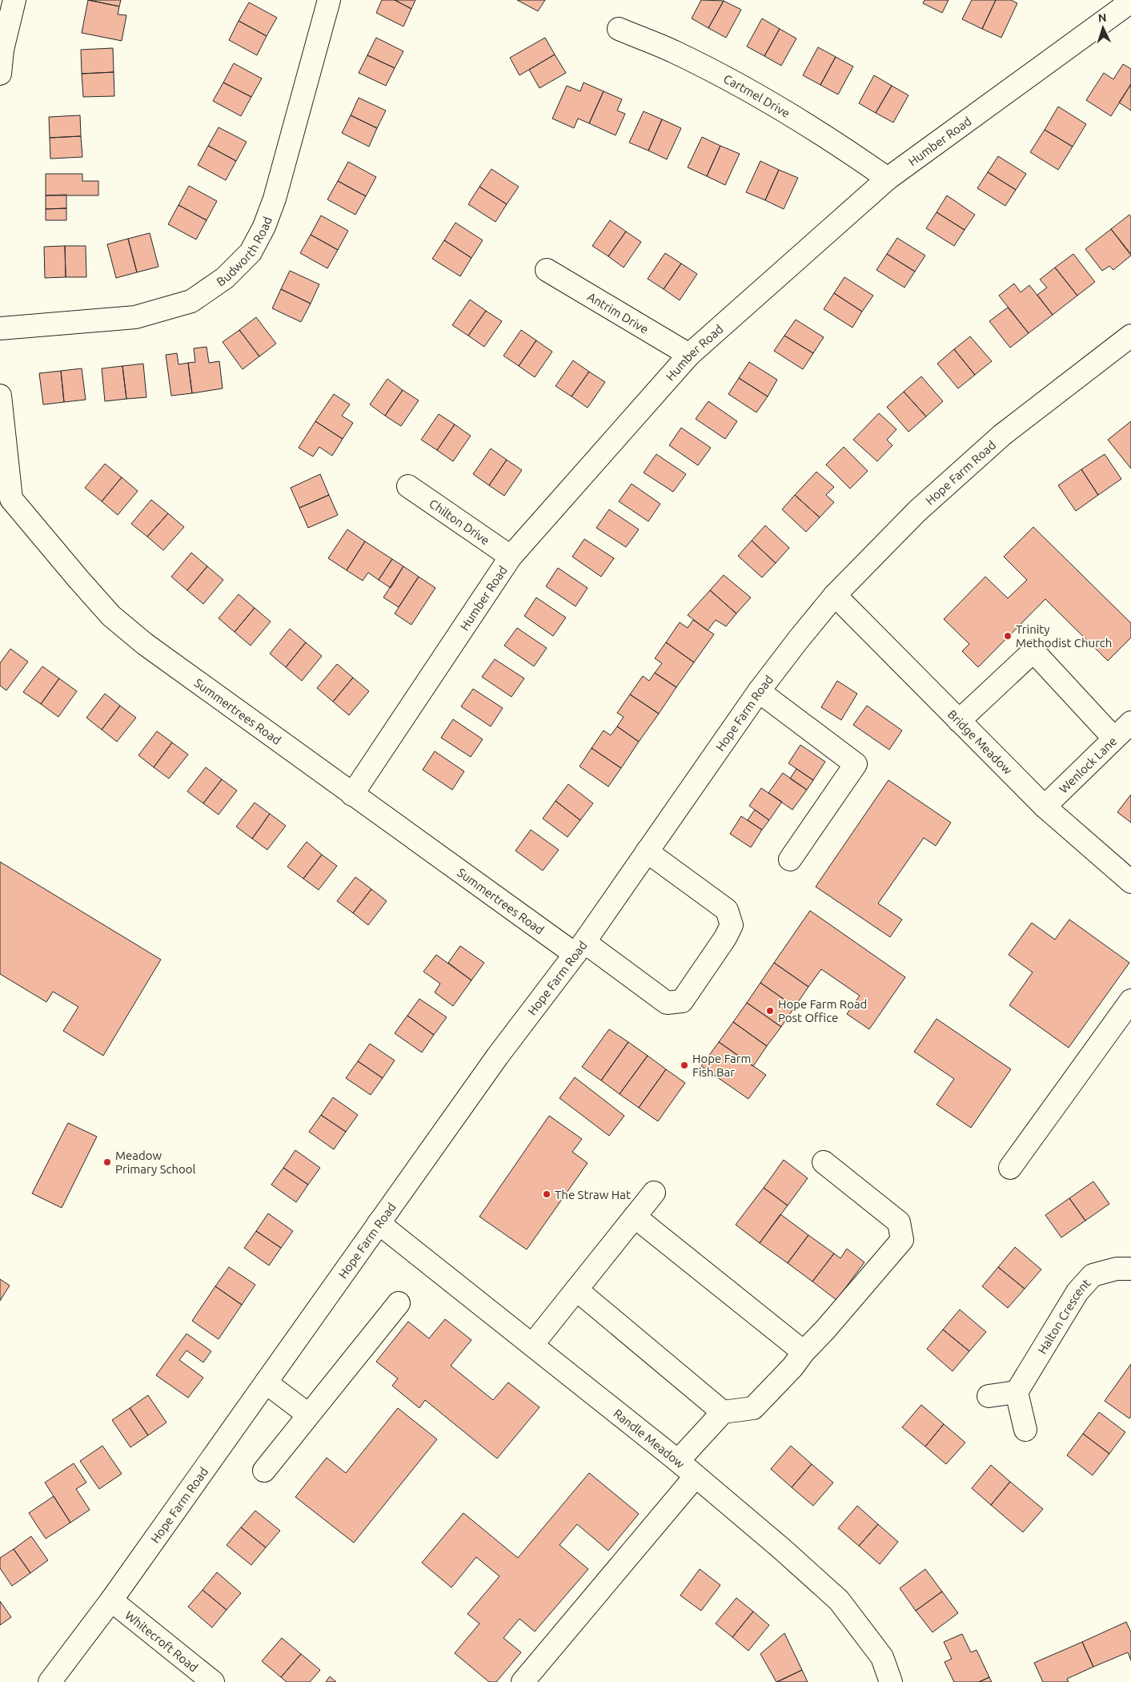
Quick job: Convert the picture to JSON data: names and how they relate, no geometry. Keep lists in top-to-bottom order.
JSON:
{
  "streets": {
    "street": [
      "Cartmel Drive",
      "Humber Road",
      "Budworth Road",
      "Antrim Drive",
      "Hope Farm Road",
      "Chilton Drive",
      "Summertrees Road",
      "Bridge Meadow",
      "Wenlock Lane",
      "Halton Crescent",
      "Randle Meadow",
      "Whitecroft Road"
    ]
  },
  "crossings": [
    ["Cartmel Drive", "Humber Road"],
    ["Humber Road", "Antrim Drive"],
    ["Humber Road", "Chilton Drive"],
    ["Humber Road", "Summertrees Road"],
    ["Hope Farm Road", "Summertrees Road"],
    ["Hope Farm Road", "Bridge Meadow"],
    ["Hope Farm Road", "Randle Meadow"],
    ["Hope Farm Road", "Whitecroft Road"],
    ["Bridge Meadow", "Wenlock Lane"]
  ],
  "places": [
    "Trinity Methodist Church",
    "Hope Farm Road Post Office",
    "Hope Farm Fish Bar",
    "Meadow Primary School",
    "The Straw Hat"
  ],
  "north": "top"
}
